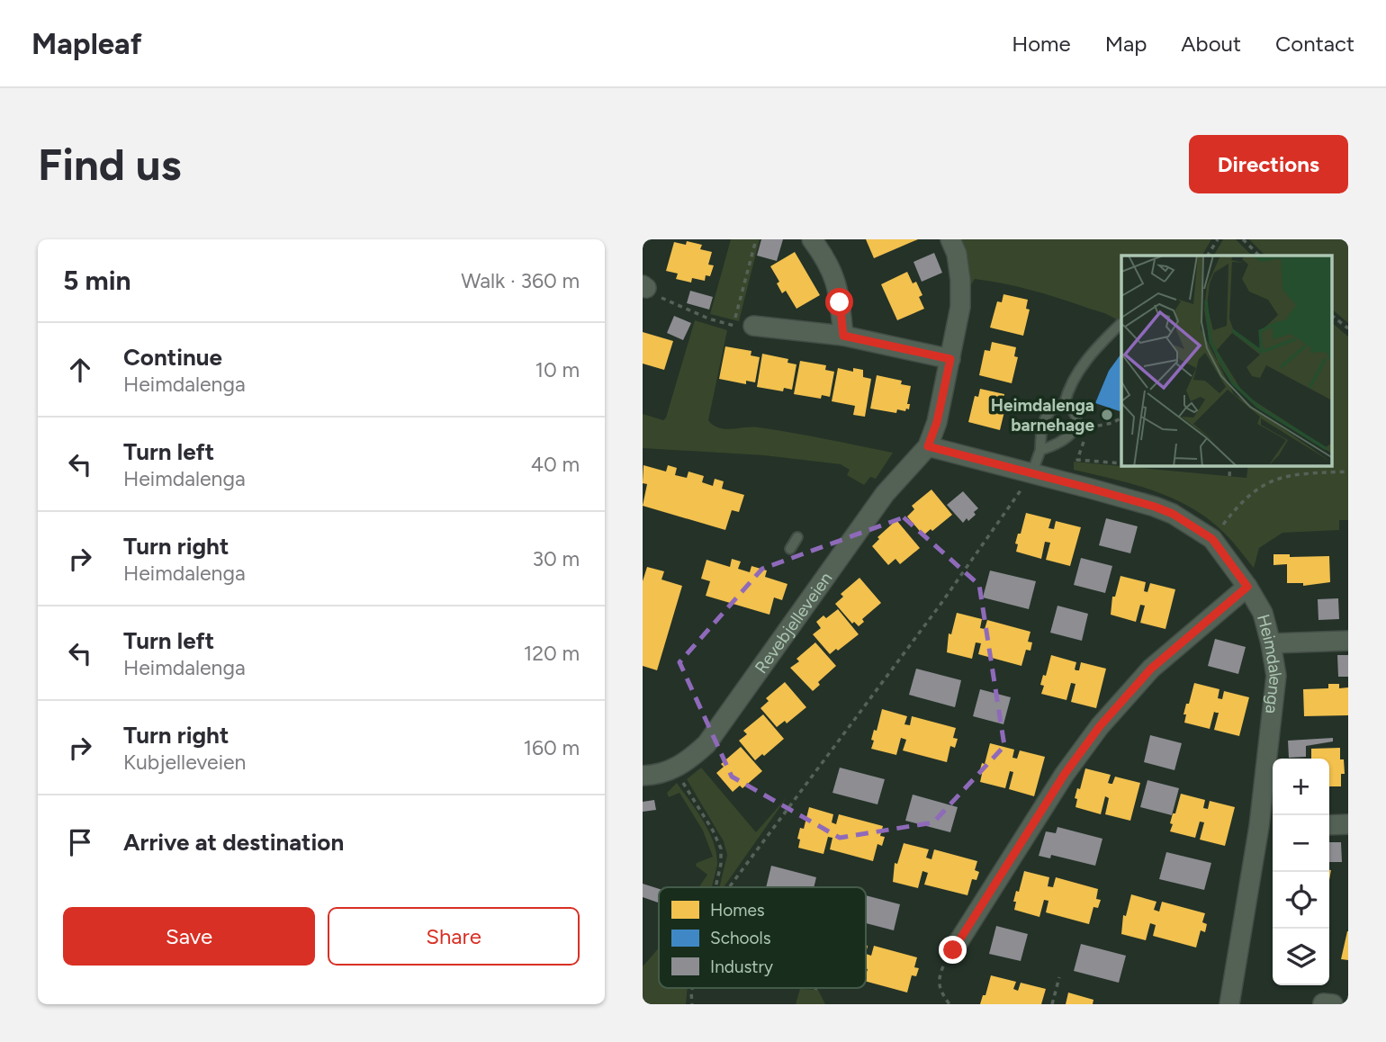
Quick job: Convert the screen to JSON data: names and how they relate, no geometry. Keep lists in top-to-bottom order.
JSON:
{
  "streets": {
    "street": ["Revebjelleveien", "Heimdalenga"]
  },
  "crossings": [
    ["Revebjelleveien", "Heimdalenga"]
  ],
  "places": ["Heimdalenga barnehage"],
  "legend": ["Homes", "Schools", "Industry"],
  "page": {
    "header": "Mapleaf",
    "nav": [
      "Home",
      "Map",
      "About",
      "Contact"
    ],
    "buttons": [
      "Directions",
      ["Save", "Share"]
    ],
    "title": "Find us",
    "heading": ["5 min", "Walk · 360 m"],
    "list": [
      ["Continue", "Heimdalenga", "10 m"],
      ["Turn left", "Heimdalenga", "40 m"],
      ["Turn right", "Heimdalenga", "30 m"],
      ["Turn left", "Heimdalenga", "120 m"],
      ["Turn right", "Kubjelleveien", "160 m"],
      "Arrive at destination"
    ],
    "map_buttons": ["+", "−"]
  }
}
